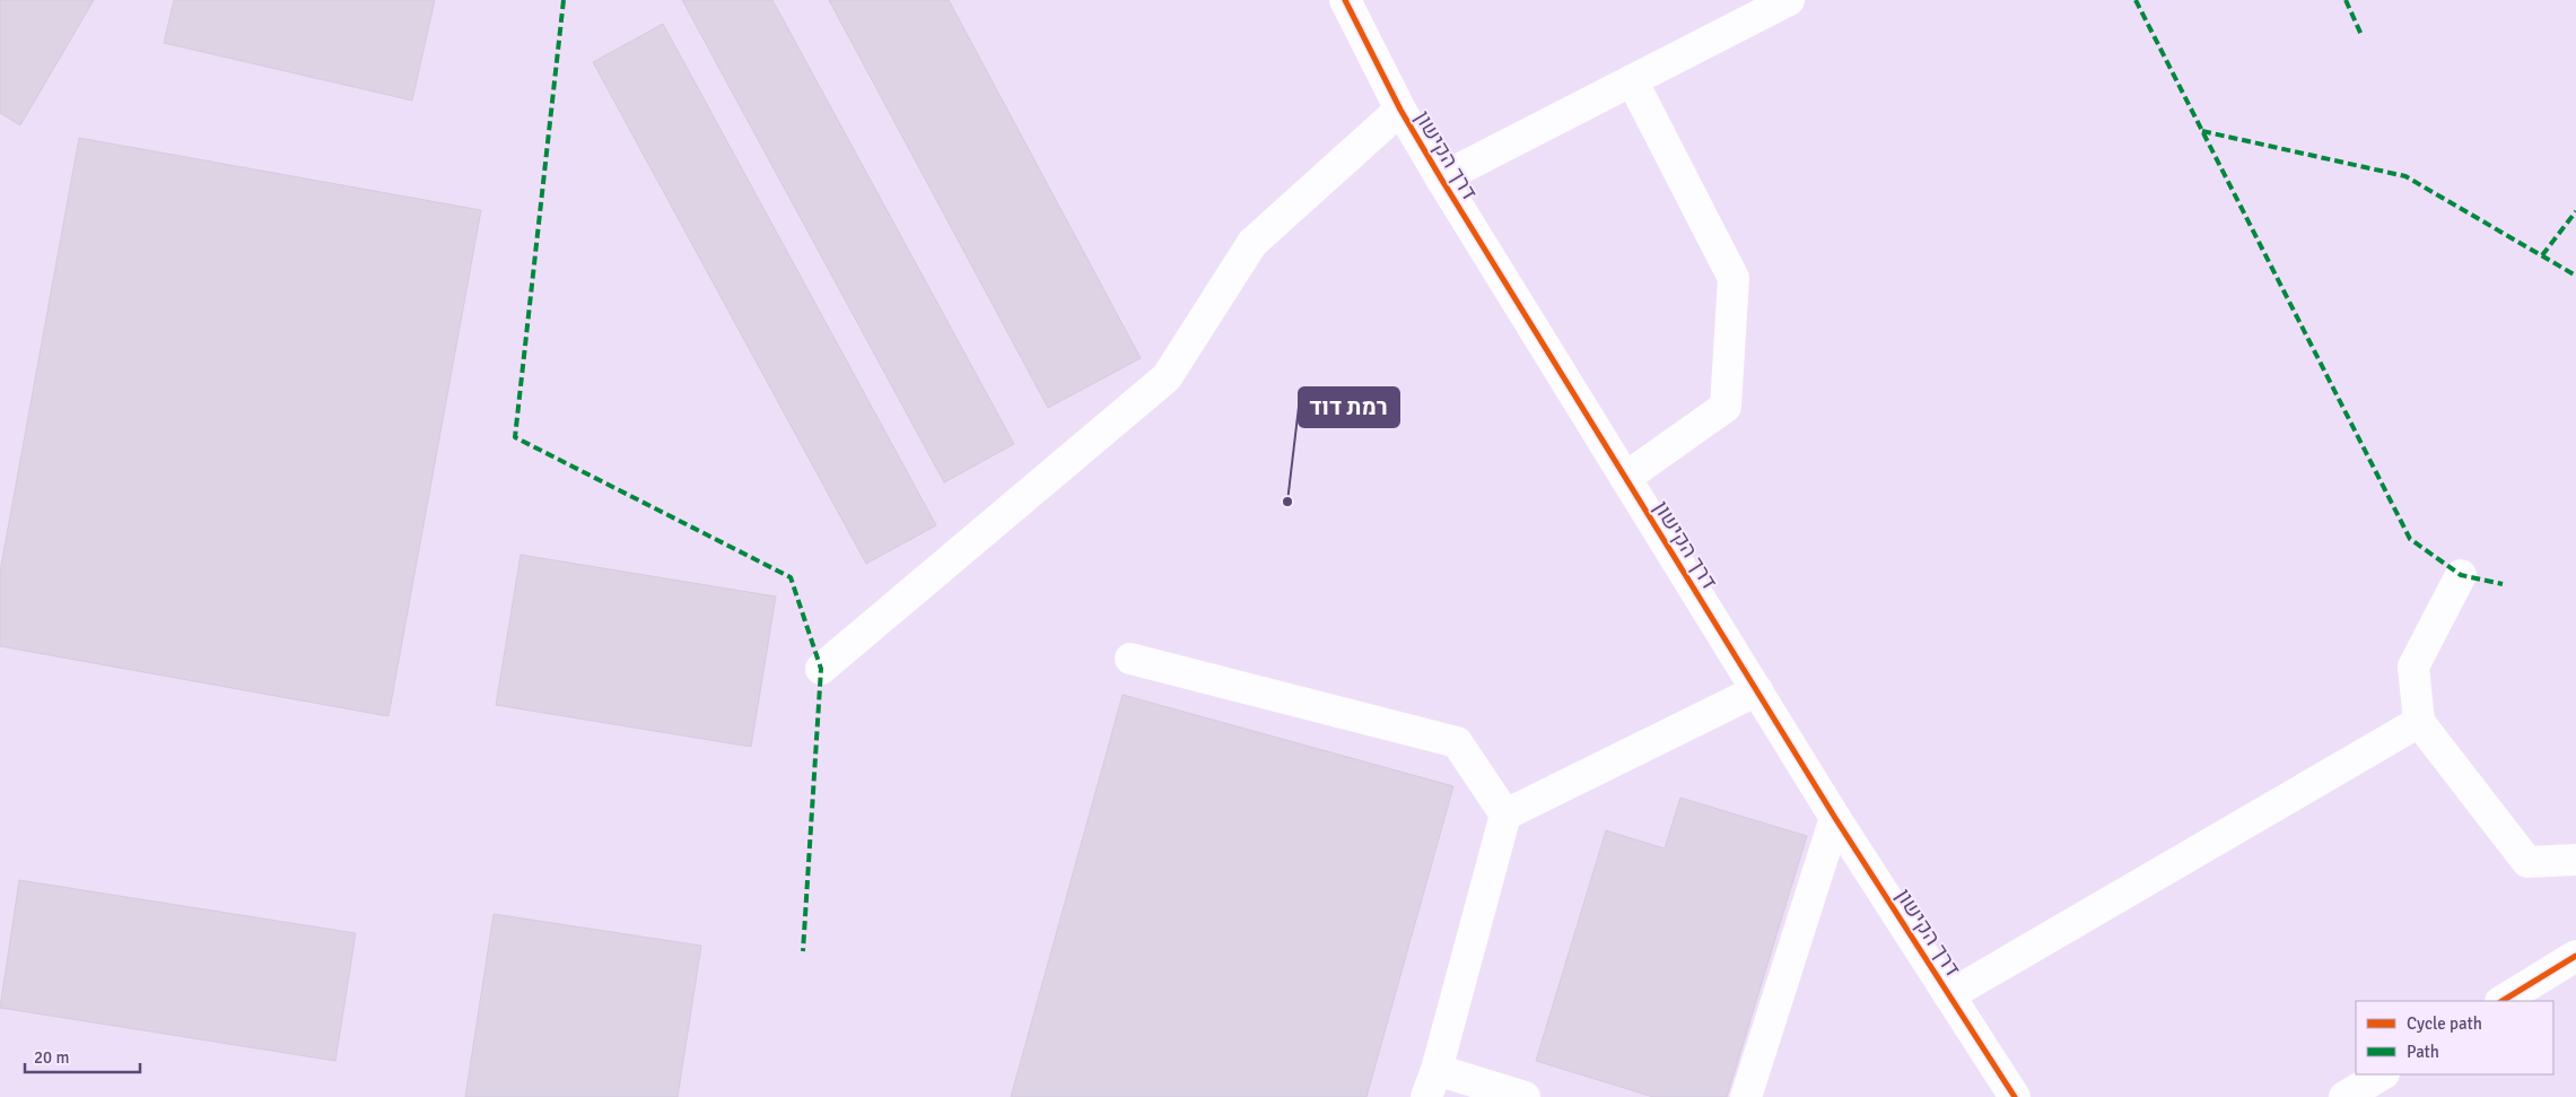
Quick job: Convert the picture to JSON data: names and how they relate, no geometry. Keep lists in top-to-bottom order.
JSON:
{
  "streets": {
    "street": ["דרך הקישון"]
  },
  "places": ["רמת דוד"],
  "legend": ["Cycle path", "Path"],
  "scale_bar": "20 m"
}
